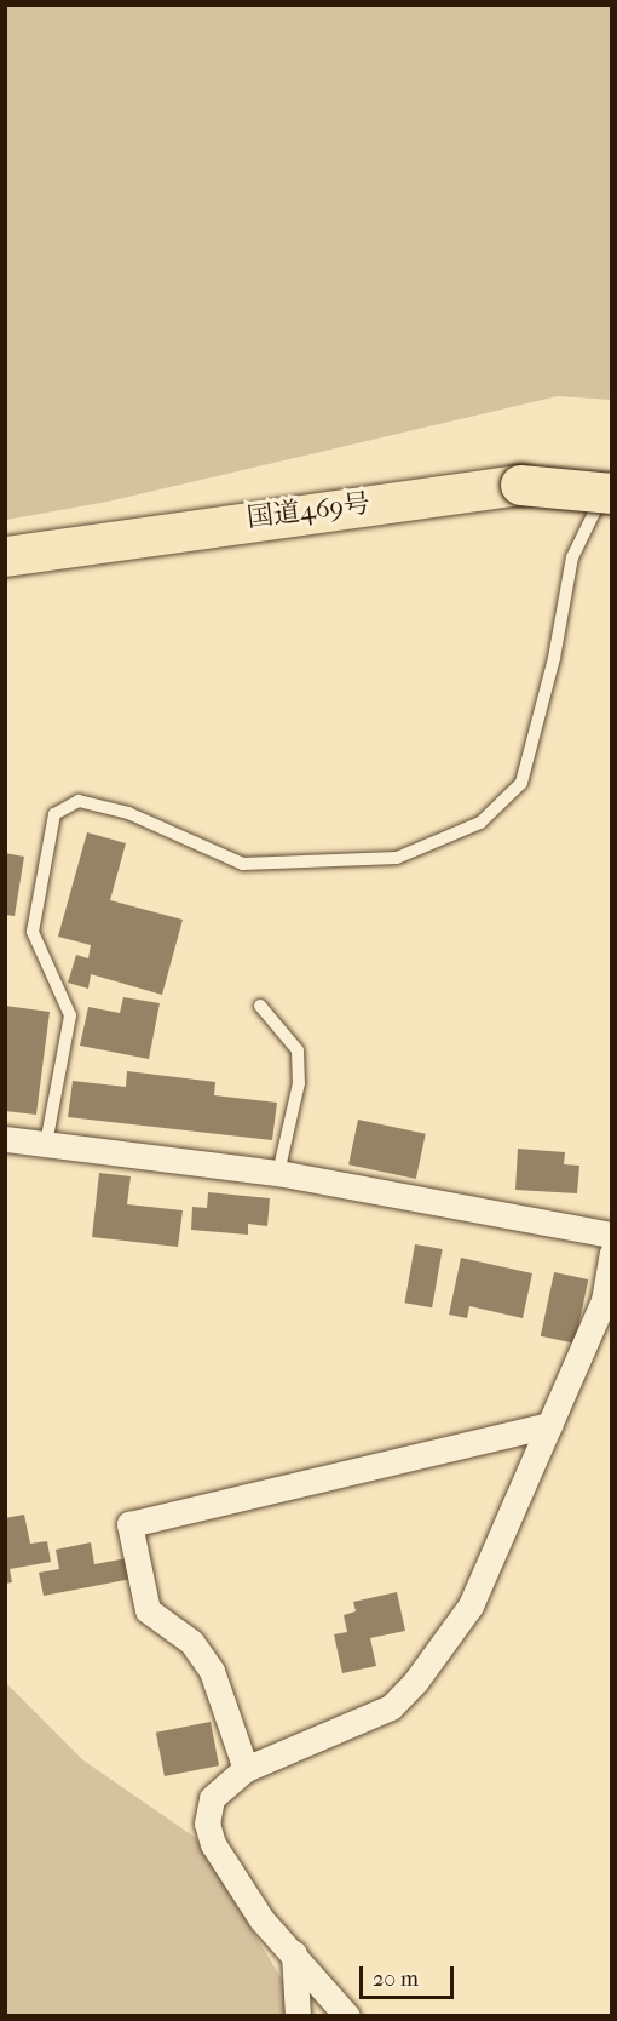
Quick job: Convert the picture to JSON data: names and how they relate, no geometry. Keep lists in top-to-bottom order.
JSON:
{
  "streets": {
    "highway": ["国道469号"]
  },
  "scale_bar": "20 m"
}
